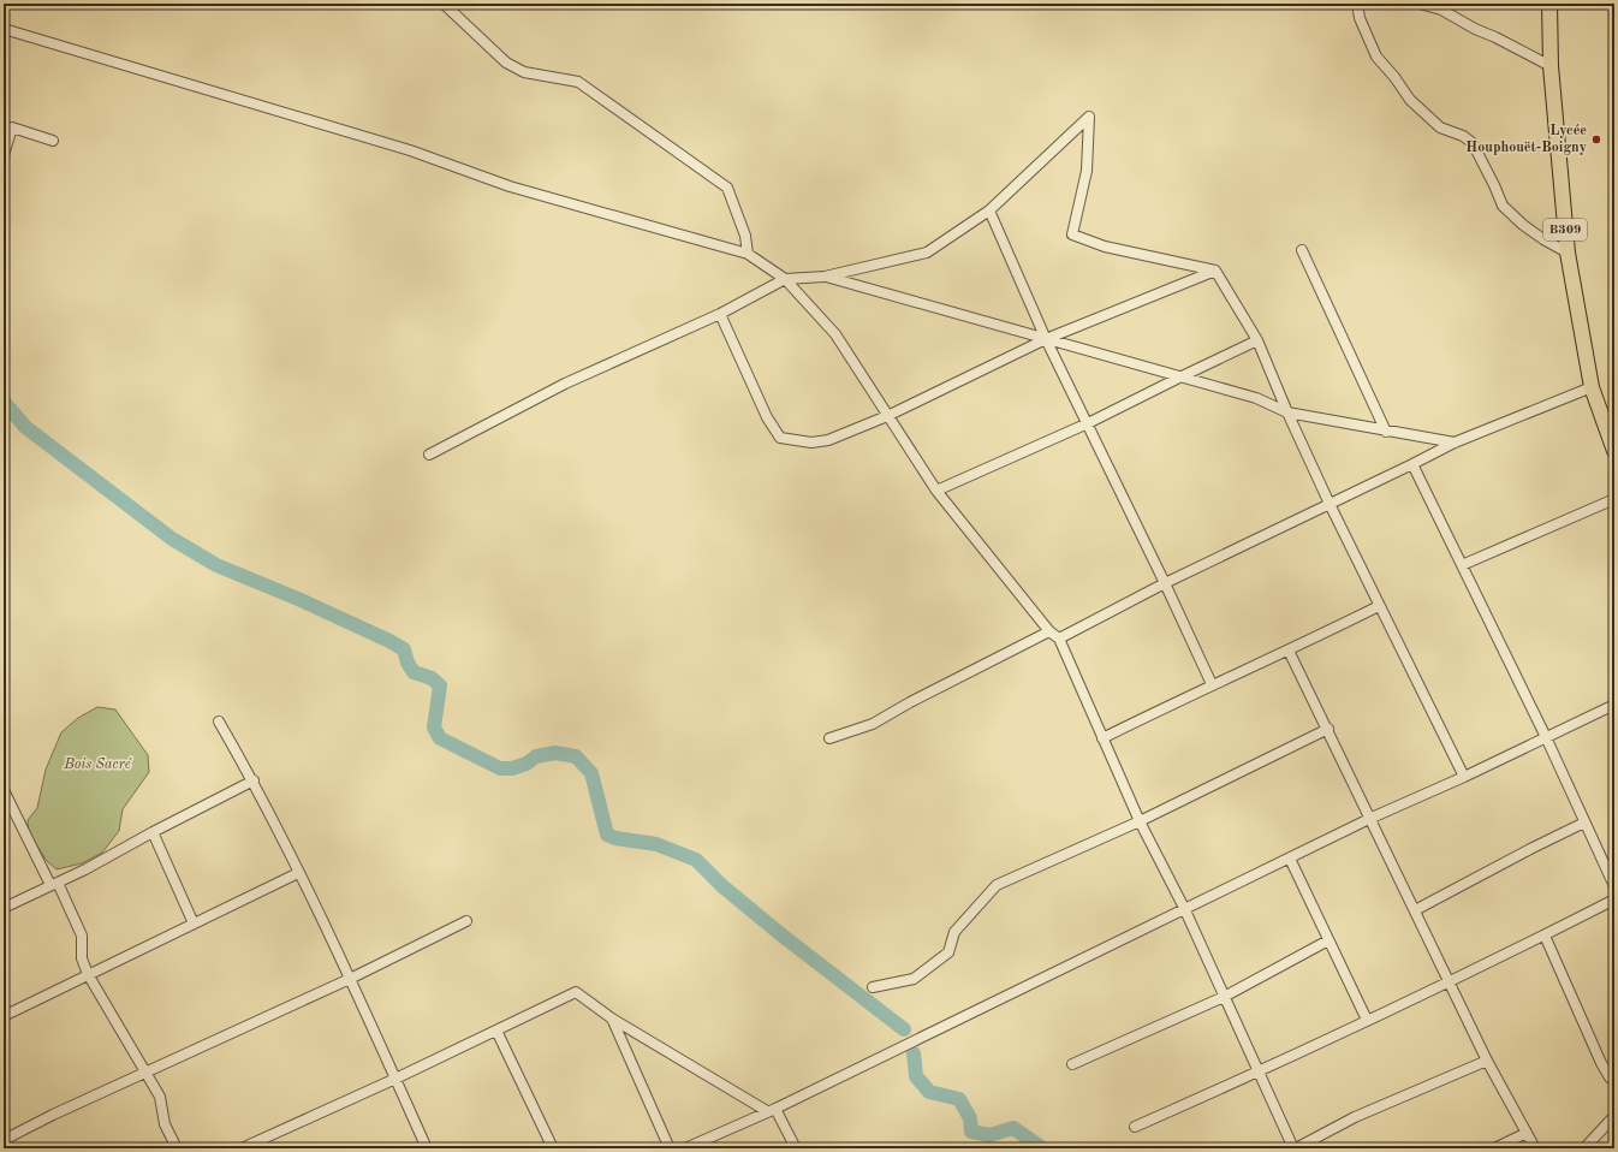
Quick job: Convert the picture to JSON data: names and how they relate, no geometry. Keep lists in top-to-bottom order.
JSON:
{
  "streets": {
    "main road": ["B309"]
  },
  "parks": ["Bois Sacré"],
  "places": ["Lycée Houphouët-Boigny"]
}
